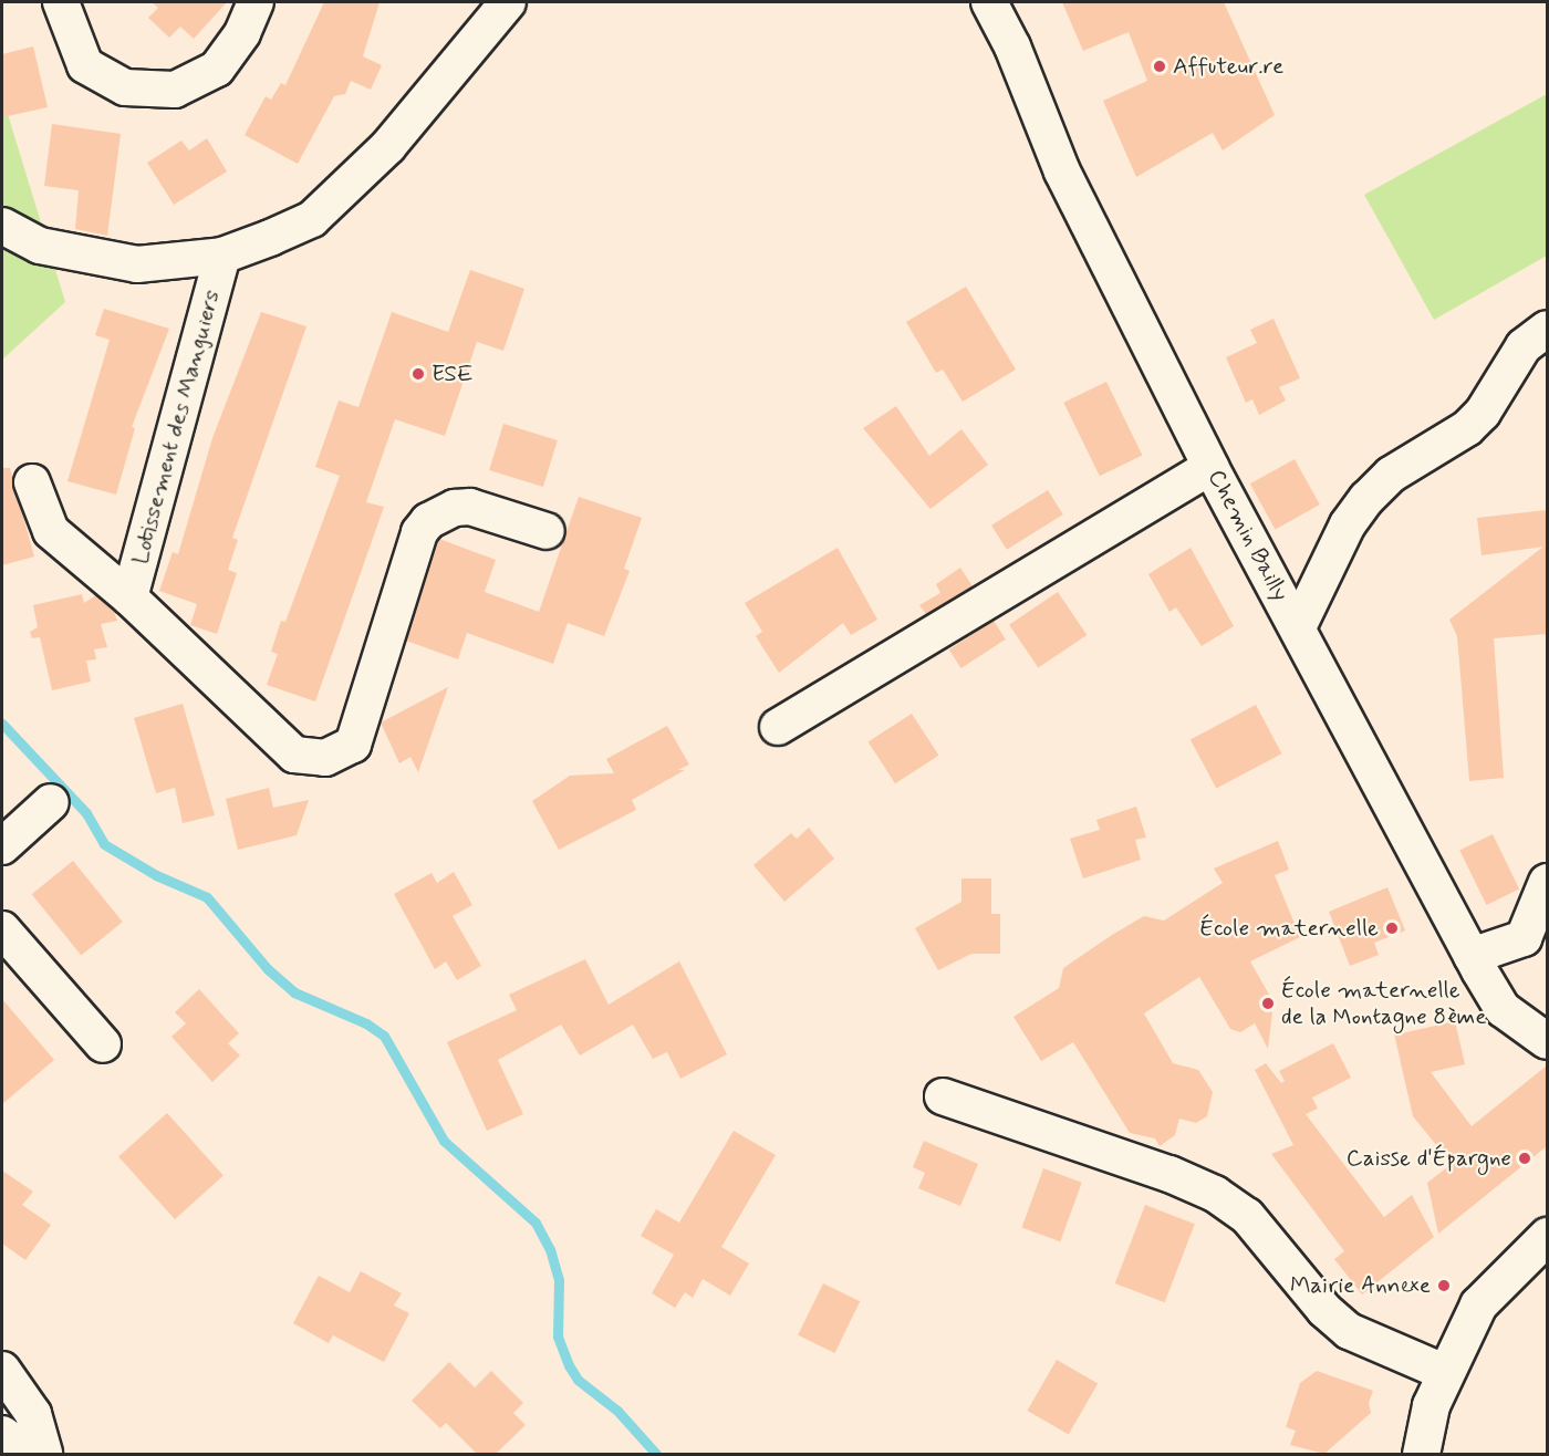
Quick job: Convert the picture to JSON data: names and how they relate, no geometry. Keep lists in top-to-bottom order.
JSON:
{
  "streets": {
    "street": ["Lotissement des Manguiers", "Chemin Bailly"]
  },
  "places": [
    "Affuteur.re",
    "ESE",
    "École maternelle",
    "École maternelle de la Montagne 8ème",
    "Caisse d'Épargne",
    "Mairie Annexe"
  ]
}
